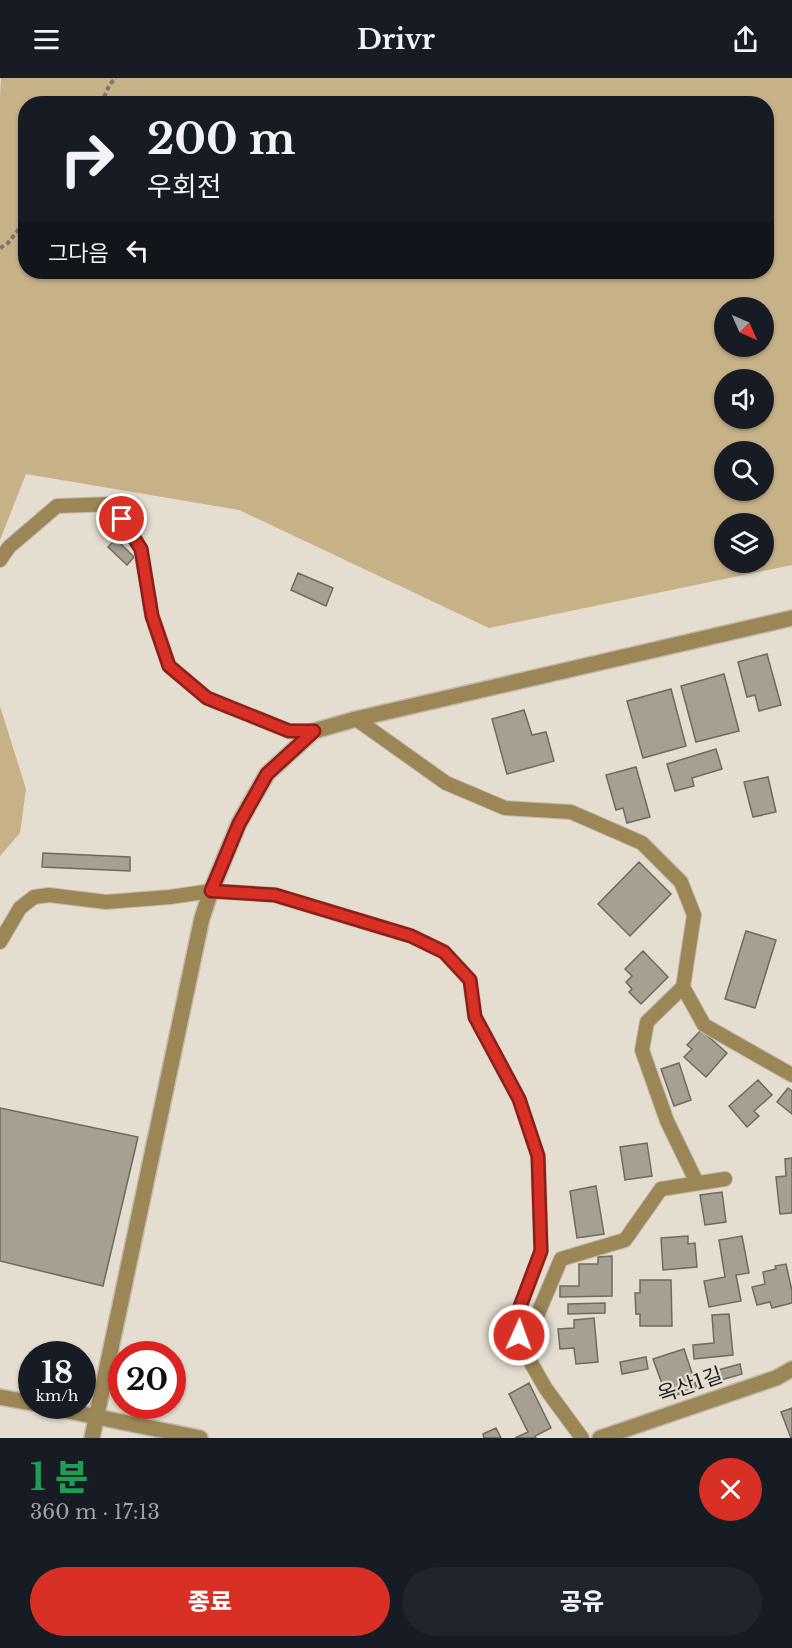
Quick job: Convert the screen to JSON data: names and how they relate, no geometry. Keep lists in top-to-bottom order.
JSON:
{
  "streets": {
    "street": ["옥산1길"]
  },
  "north": "bottom right",
  "page": {
    "header": "Drivr",
    "turn": ["200 m", "우회전"],
    "then": "그다음",
    "speed": "18 km/h",
    "limit": "20",
    "heading": ["1 분", "360 m · 17:13"],
    "buttons": ["종료", "공유"]
  }
}
